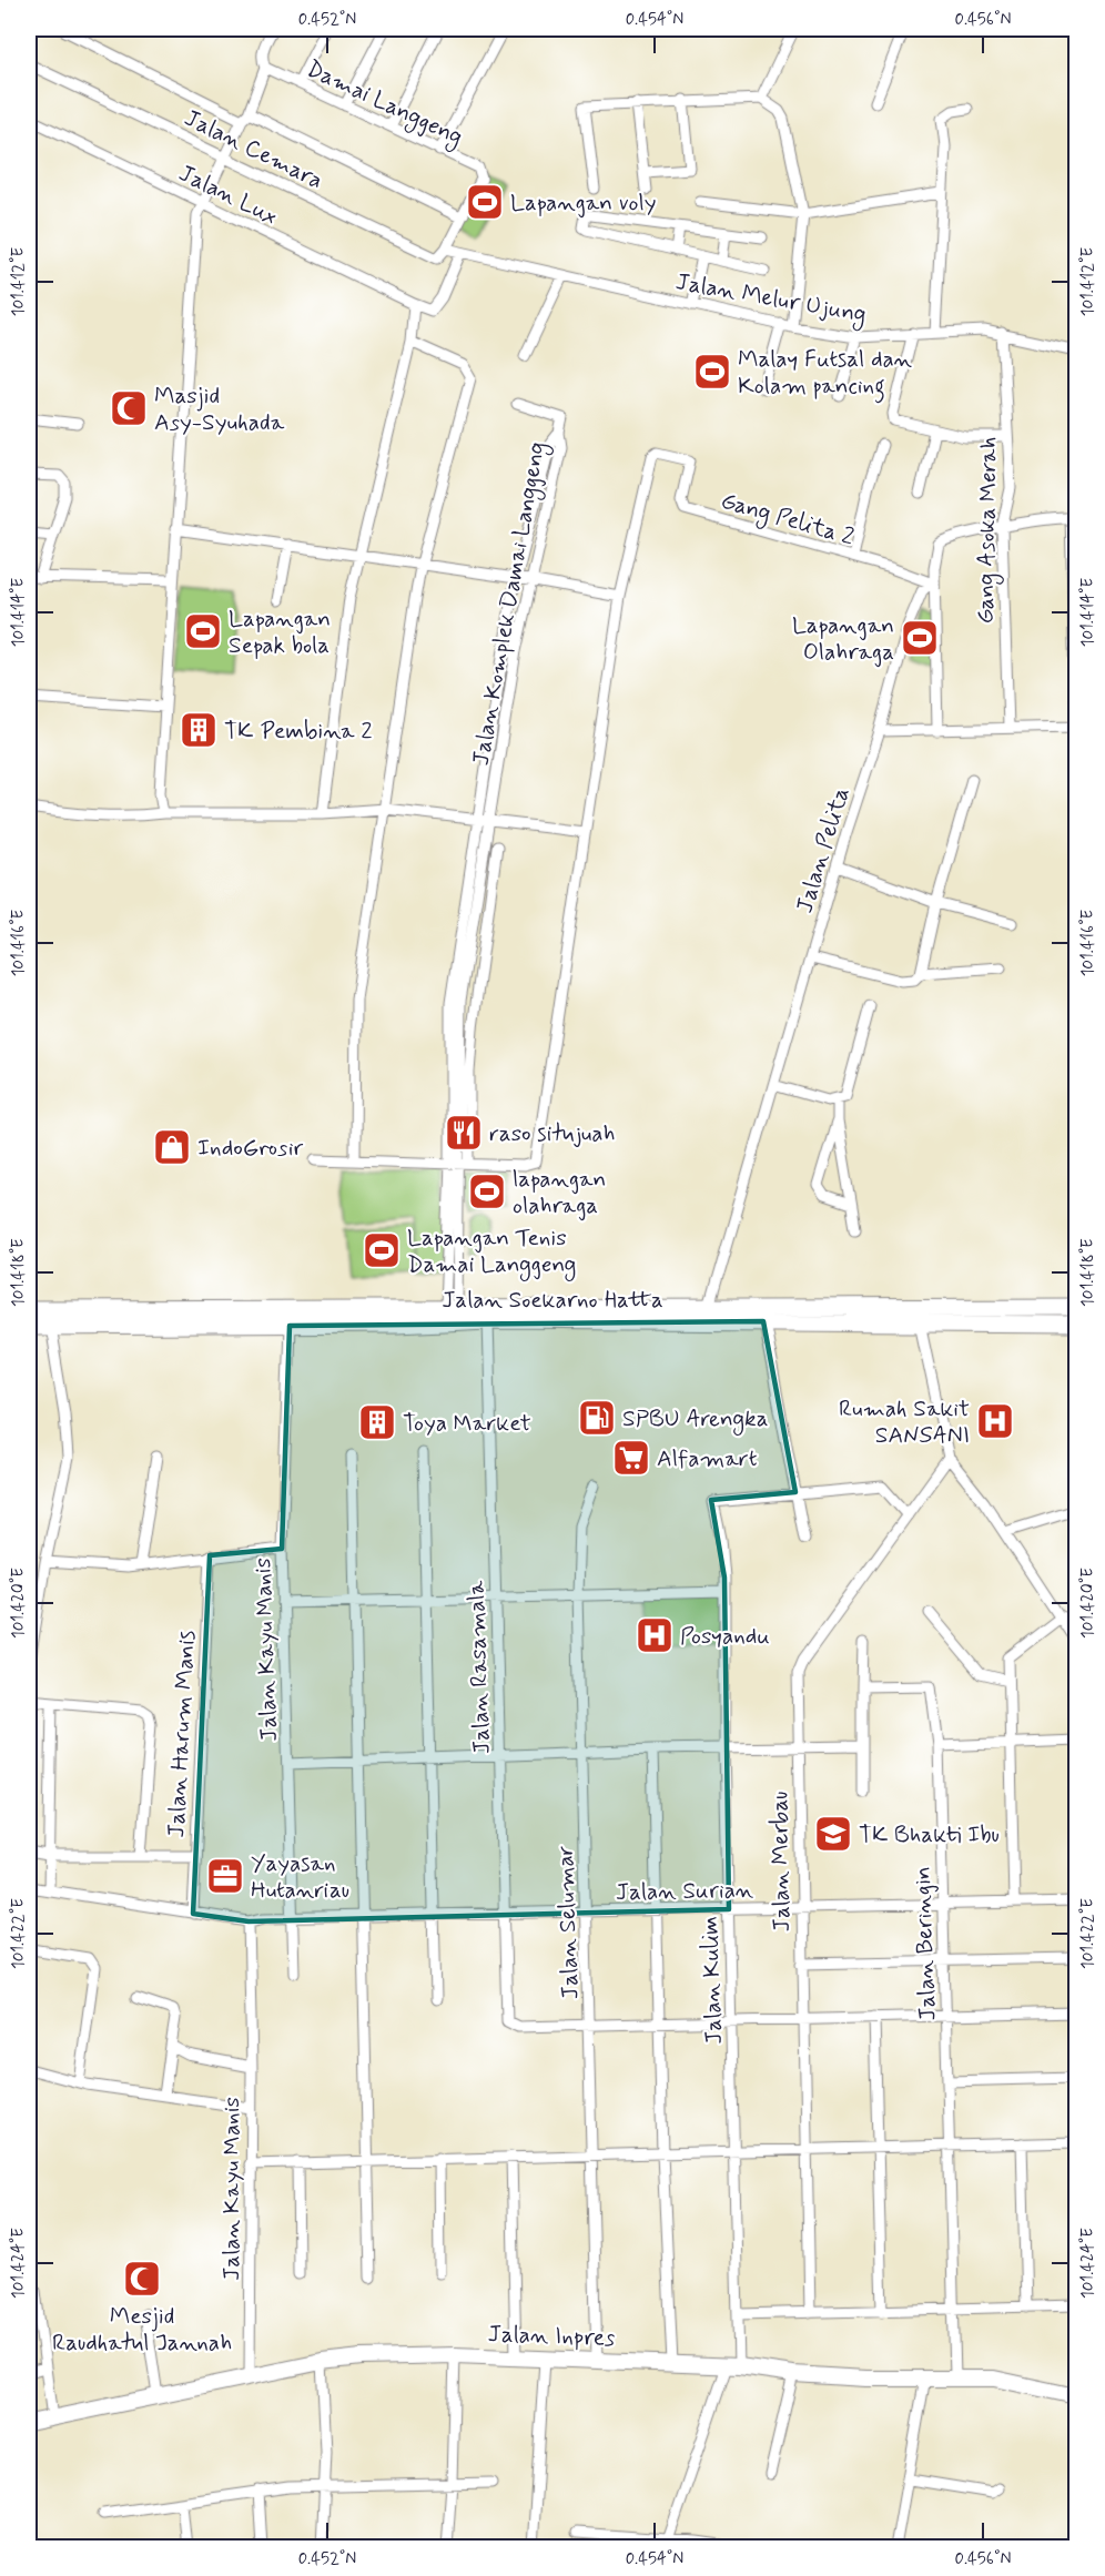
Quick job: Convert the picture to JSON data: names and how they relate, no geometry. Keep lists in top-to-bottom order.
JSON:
{
  "streets": {
    "main road": ["Jalan Soekarno Hatta", "Jalan Inpres"],
    "street": [
      "Damai Langgeng",
      "Jalan Cemara",
      "Jalan Lux",
      "Jalan Melur Ujung",
      "Gang Pelita 2",
      "Gang Asoka Merah",
      "Jalan Komplek Damai Langgeng",
      "Jalan Pelita",
      "Jalan Kayu Manis",
      "Jalan Rasamala",
      "Jalan Harum Manis",
      "Jalan Merbau",
      "Jalan Surian",
      "Jalan Selumar",
      "Jalan Beringin",
      "Jalan Kulim"
    ]
  },
  "crossings": [
    ["Damai Langgeng", "Jalan Cemara"],
    ["Jalan Cemara", "Jalan Melur Ujung"],
    ["Jalan Melur Ujung", "Gang Asoka Merah"],
    ["Gang Pelita 2", "Jalan Pelita"],
    ["Gang Asoka Merah", "Jalan Pelita"],
    ["Jalan Komplek Damai Langgeng", "Jalan Soekarno Hatta"],
    ["Jalan Pelita", "Jalan Soekarno Hatta"],
    ["Jalan Soekarno Hatta", "Jalan Kayu Manis"],
    ["Jalan Soekarno Hatta", "Jalan Rasamala"],
    ["Jalan Kayu Manis", "Jalan Surian"],
    ["Jalan Kayu Manis", "Jalan Inpres"],
    ["Jalan Rasamala", "Jalan Surian"],
    ["Jalan Rasamala", "Jalan Selumar"],
    ["Jalan Harum Manis", "Jalan Surian"],
    ["Jalan Merbau", "Jalan Surian"],
    ["Jalan Surian", "Jalan Selumar"],
    ["Jalan Surian", "Jalan Beringin"],
    ["Jalan Surian", "Jalan Kulim"],
    ["Jalan Selumar", "Jalan Inpres"],
    ["Jalan Beringin", "Jalan Inpres"],
    ["Jalan Kulim", "Jalan Inpres"]
  ],
  "places": {
    "sports": [
      "Lapangan voly",
      "Malay Futsal dan Kolam pancing",
      "Lapangan Sepak bola",
      "Lapangan Olahraga",
      "lapangan olahraga",
      "Lapangan Tenis Damai Langgeng"
    ],
    "mosque": ["Masjid Asy-Syuhada", "Mesjid Raudhatul Jannah"],
    "building": ["TK Pembina 2", "Toya Market"],
    "restaurant": ["raso situjuah"],
    "shop": ["IndoGrosir"],
    "fuel station": ["SPBU Arengka"],
    "hospital": ["Rumah Sakit SANSANI", "Posyandu"],
    "supermarket": ["Alfamart"],
    "school or university": ["TK Bhakti Ibu"],
    "office": ["Yayasan Hutanriau"]
  },
  "coordinates": [
    "0.452°N",
    "0.454°N",
    "0.456°N",
    "101.412°E",
    "101.414°E",
    "101.416°E",
    "101.418°E",
    "101.420°E",
    "101.422°E",
    "101.424°E"
  ]
}
